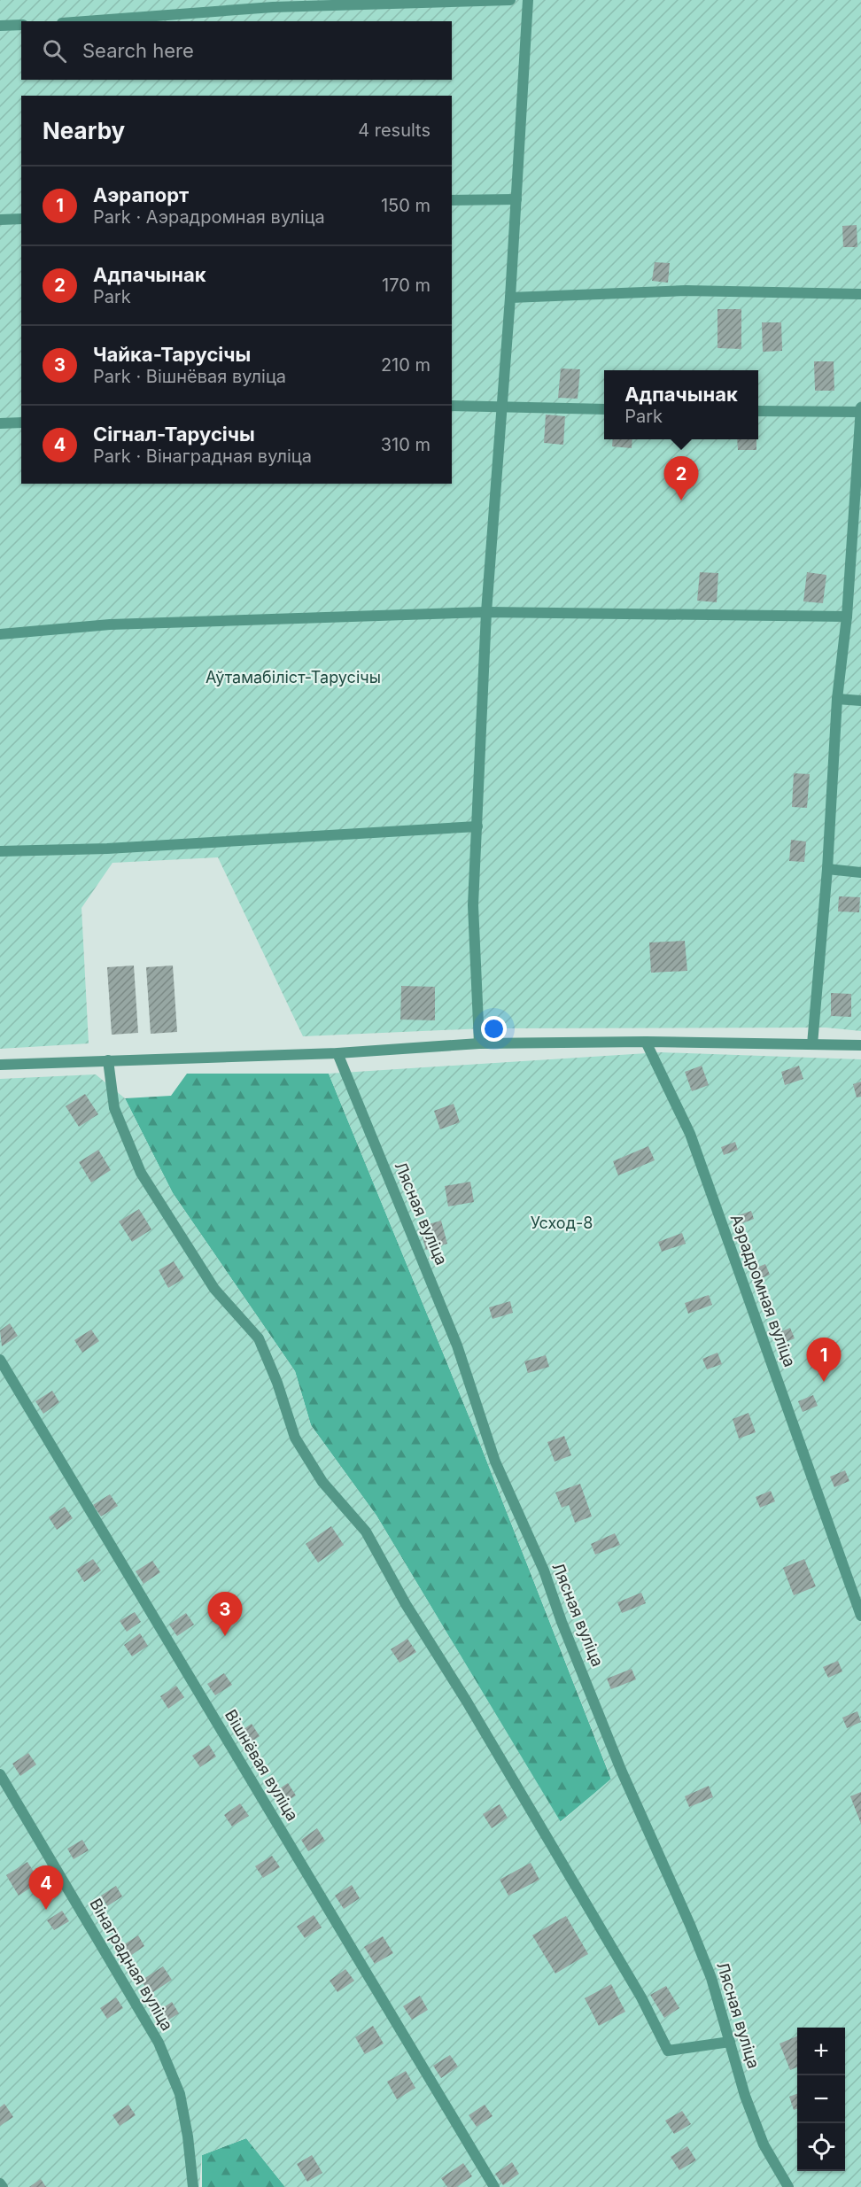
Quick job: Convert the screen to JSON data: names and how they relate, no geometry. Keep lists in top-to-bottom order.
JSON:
{
  "streets": {
    "street": [
      "Лясная вуліца",
      "Аэрадромная вуліца",
      "Вішнёвая вуліца",
      "Вінаградная вуліца"
    ]
  },
  "parks": ["Аўтамабіліст-Тарусічы", "Усход-8"],
  "page": {
    "search": "Search here",
    "heading": ["Nearby", "4 results"],
    "list": [
      {
        "mark": "1",
        "name": "Аэрапорт",
        "note": "Park · Аэрадромная вуліца",
        "value": "150 m"
      },
      {
        "mark": "2",
        "name": "Адпачынак",
        "note": "Park",
        "value": "170 m"
      },
      {
        "mark": "3",
        "name": "Чайка-Тарусічы",
        "note": "Park · Вішнёвая вуліца",
        "value": "210 m"
      },
      {
        "mark": "4",
        "name": "Сігнал-Тарусічы",
        "note": "Park · Вінаградная вуліца",
        "value": "310 m"
      }
    ],
    "popup": ["Адпачынак", "Park"],
    "pins": [
      "2",
      "1",
      "3",
      "4"
    ],
    "map_buttons": ["+", "−"]
  }
}
